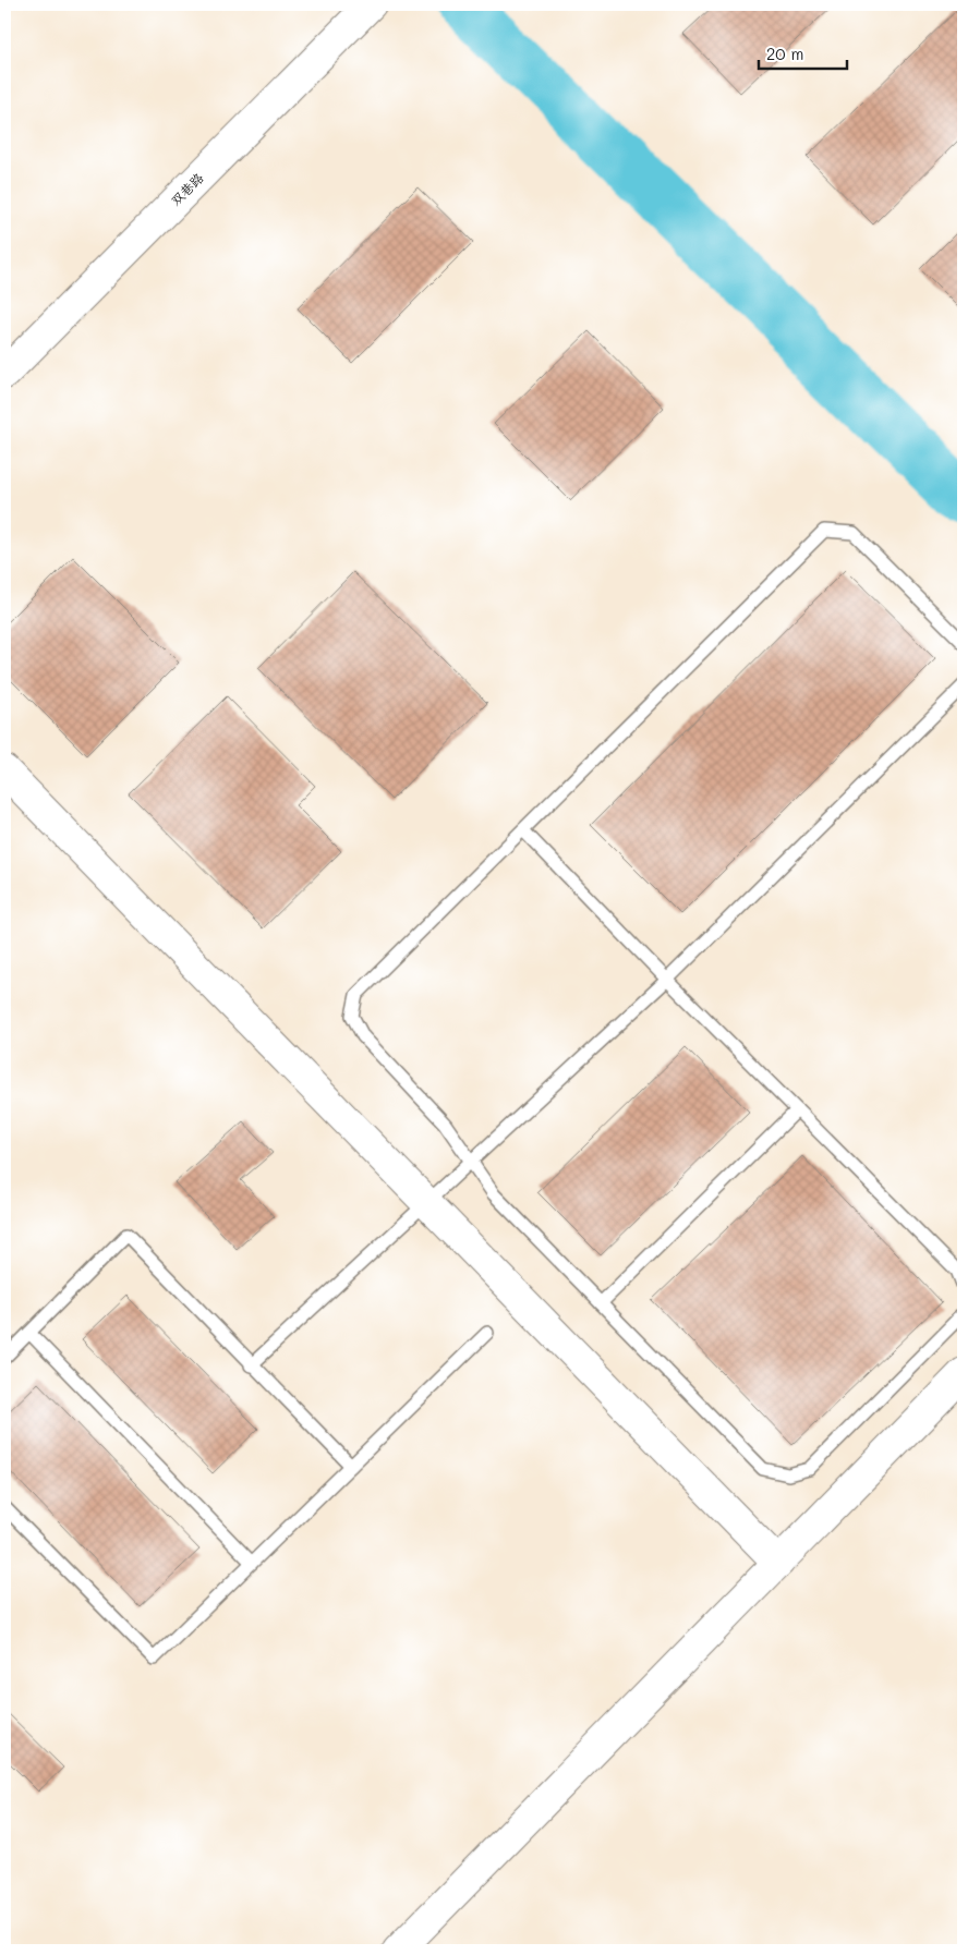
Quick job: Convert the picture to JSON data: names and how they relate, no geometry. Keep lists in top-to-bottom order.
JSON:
{
  "streets": {
    "street": ["双巷路"]
  },
  "scale_bar": "20 m"
}
